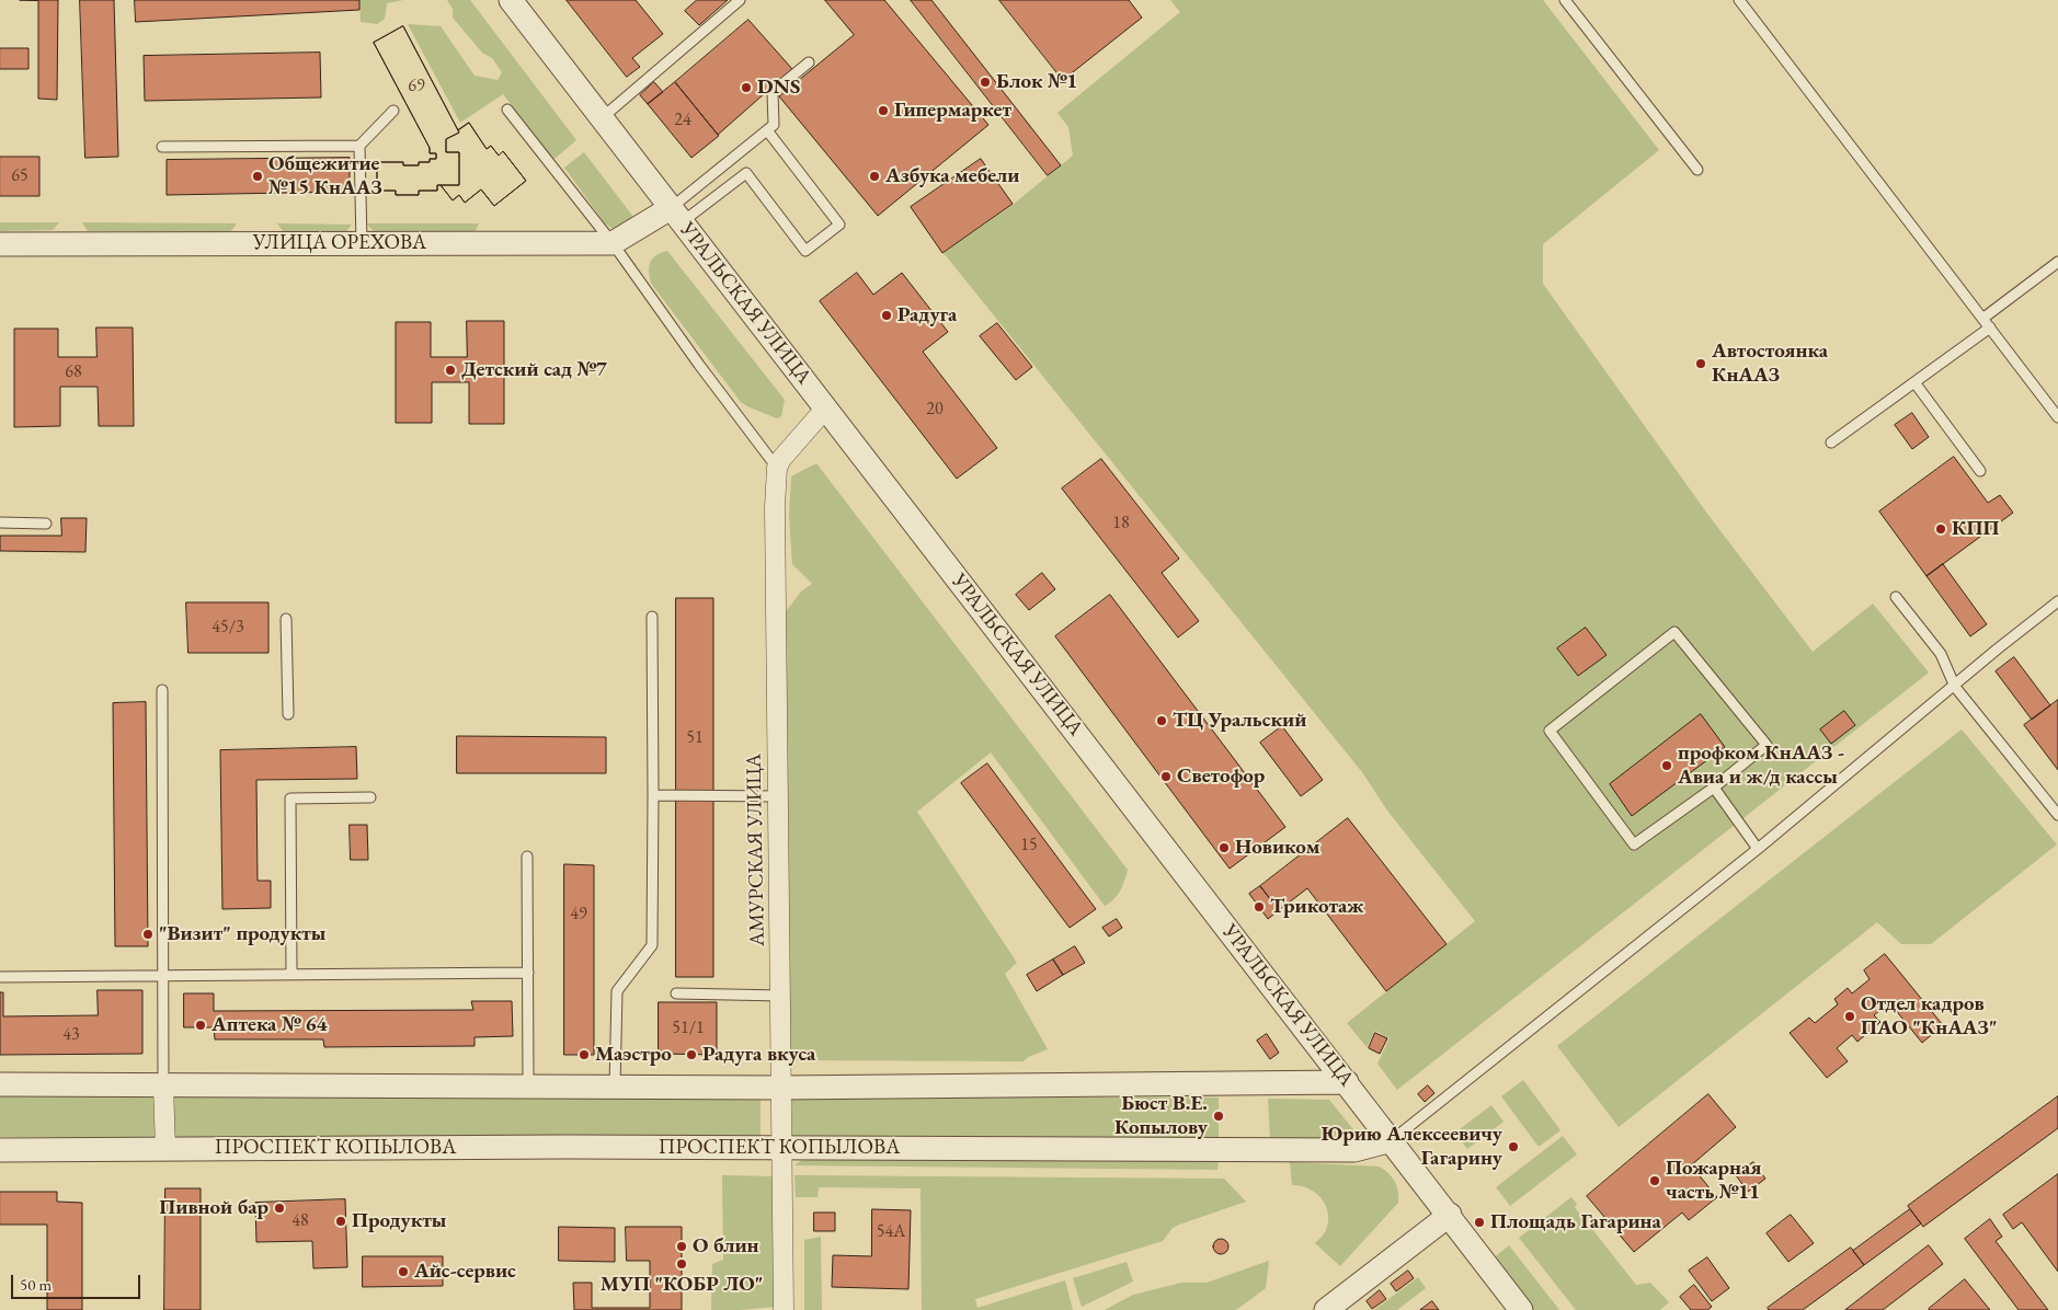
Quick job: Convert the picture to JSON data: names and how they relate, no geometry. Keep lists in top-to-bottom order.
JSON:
{
  "streets": {
    "street": [
      "УЛИЦА ОРЕХОВА",
      "УРАЛЬСКАЯ УЛИЦА",
      "АМУРСКАЯ УЛИЦА",
      "ПРОСПЕКТ КОПЫЛОВА"
    ]
  },
  "crossings": [
    ["УРАЛЬСКАЯ УЛИЦА", "ПРОСПЕКТ КОПЫЛОВА"],
    ["АМУРСКАЯ УЛИЦА", "ПРОСПЕКТ КОПЫЛОВА"]
  ],
  "places": [
    "Блок №1",
    "DNS",
    "Гипермаркет",
    "Общежитие №15 КнААЗ",
    "Азбука мебели",
    "Радуга",
    "Автостоянка КнААЗ",
    "Детский сад №7",
    "КПП",
    "ТЦ Уральский",
    "профком КнААЗ - Авиа и ж/д кассы",
    "Светофор",
    "Новиком",
    "Трикотаж",
    "\"Визит\" продукты",
    "Отдел кадров ПАО \"КнААЗ\"",
    "Аптека № 64",
    "Маэстро",
    "Радуга вкуса",
    "Бюст В.Е. Копылову",
    "Юрию Алексеевичу Гагарину",
    "Пожарная часть №11",
    "Пивной бар",
    "Продукты",
    "Площадь Гагарина",
    "О блин",
    "МУП \"КОБР ЛО\"",
    "Айс-сервис"
  ],
  "house_numbers": [
    "69",
    "24",
    "65",
    "68",
    "20",
    "18",
    "45/3",
    "51",
    "15",
    "49",
    "51/1",
    "43",
    "48",
    "54А"
  ],
  "scale_bar": "50 m"
}
